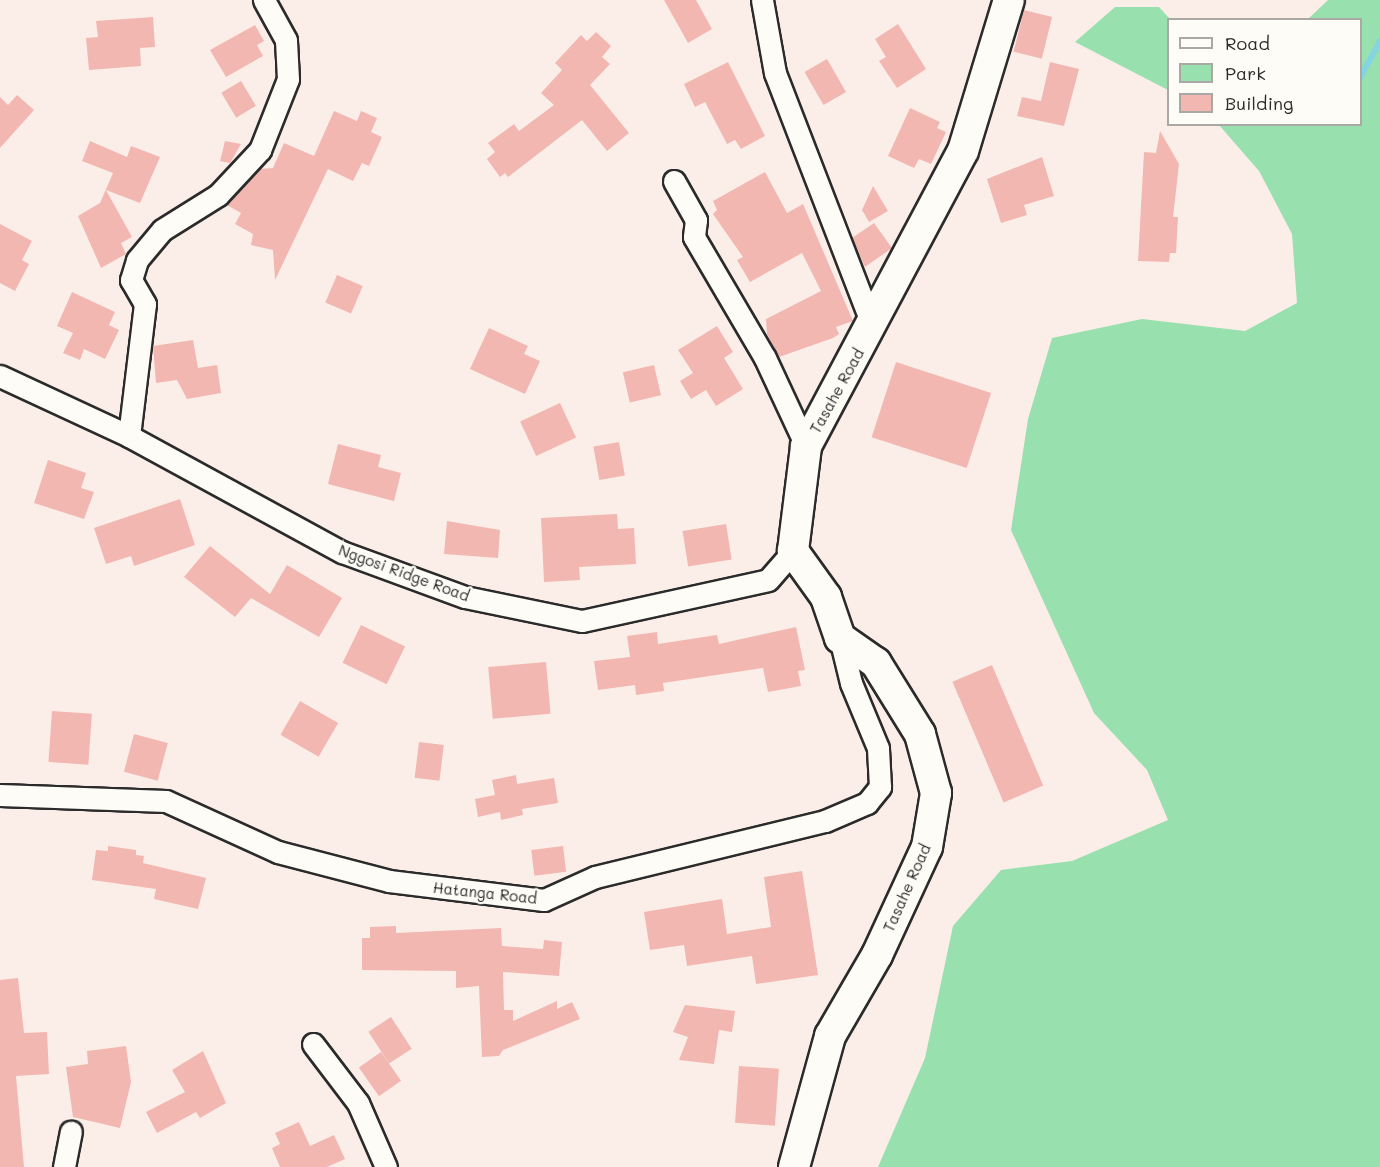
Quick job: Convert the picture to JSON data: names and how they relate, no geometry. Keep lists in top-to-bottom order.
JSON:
{
  "streets": {
    "street": ["Tasahe Road", "Nggosi Ridge Road", "Hatanga Road"]
  },
  "crossings": [
    ["Tasahe Road", "Nggosi Ridge Road"],
    ["Tasahe Road", "Hatanga Road"]
  ],
  "legend": ["Road", "Park", "Building"]
}
